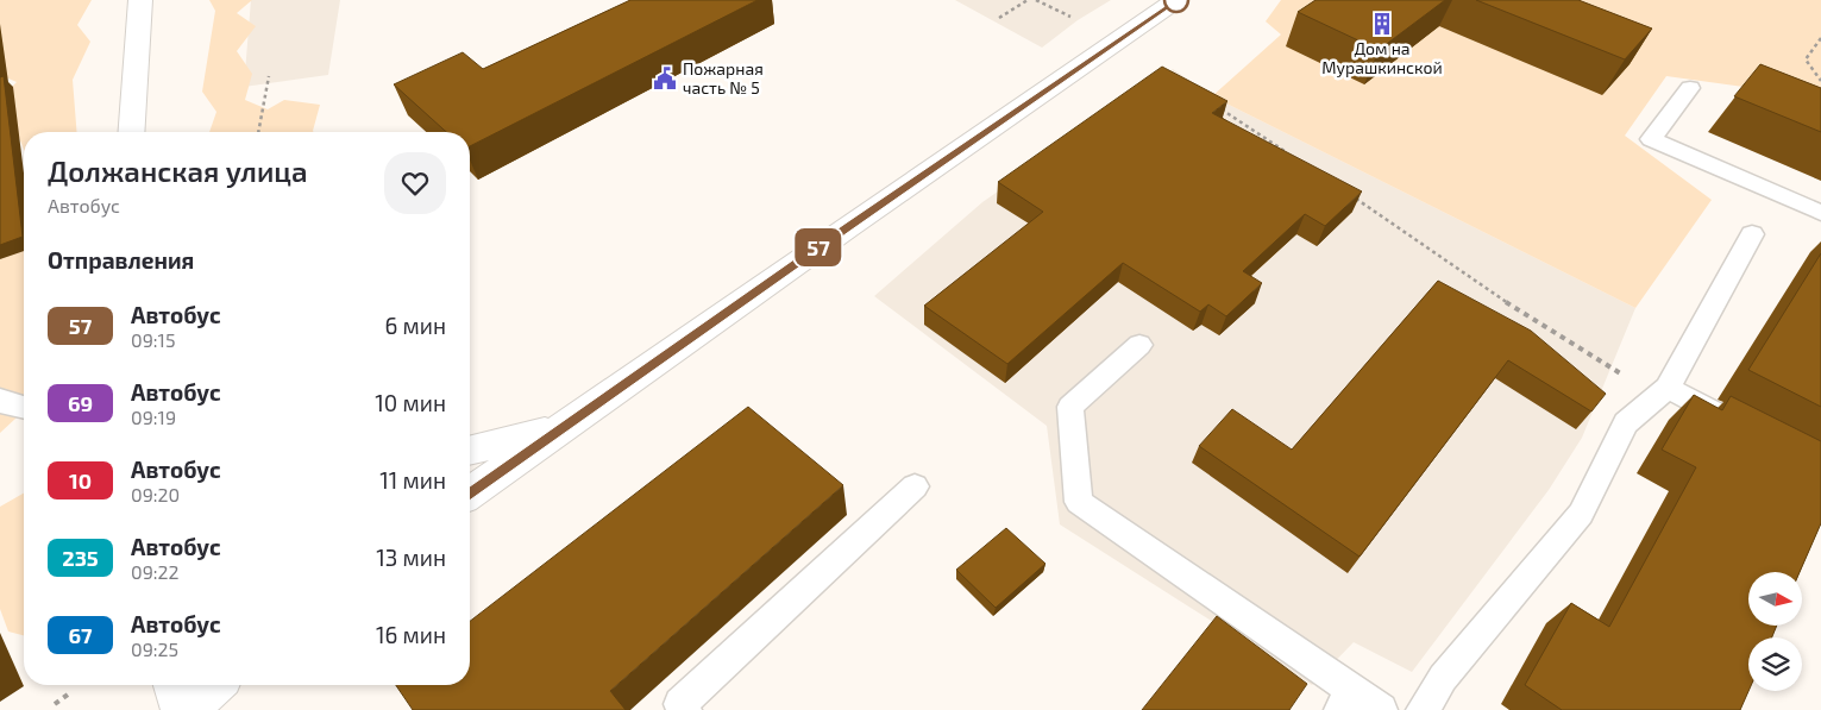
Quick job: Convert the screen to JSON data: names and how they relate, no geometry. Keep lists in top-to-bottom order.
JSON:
{
  "places": {
    "building": ["Дом на Мурашкинской"],
    "public building": ["Пожарная часть № 5"]
  },
  "lines": ["bus line 57"],
  "north": "right",
  "page": {
    "on_map": "57",
    "heading": [
      ["Должанская улица", "Автобус"],
      "Отправления"
    ],
    "list": [
      {
        "mark": "57",
        "name": "Автобус",
        "note": "09:15",
        "value": "6 мин"
      },
      {
        "mark": "69",
        "name": "Автобус",
        "note": "09:19",
        "value": "10 мин"
      },
      {
        "mark": "10",
        "name": "Автобус",
        "note": "09:20",
        "value": "11 мин"
      },
      {
        "mark": "235",
        "name": "Автобус",
        "note": "09:22",
        "value": "13 мин"
      },
      {
        "mark": "67",
        "name": "Автобус",
        "note": "09:25",
        "value": "16 мин"
      }
    ]
  }
}
